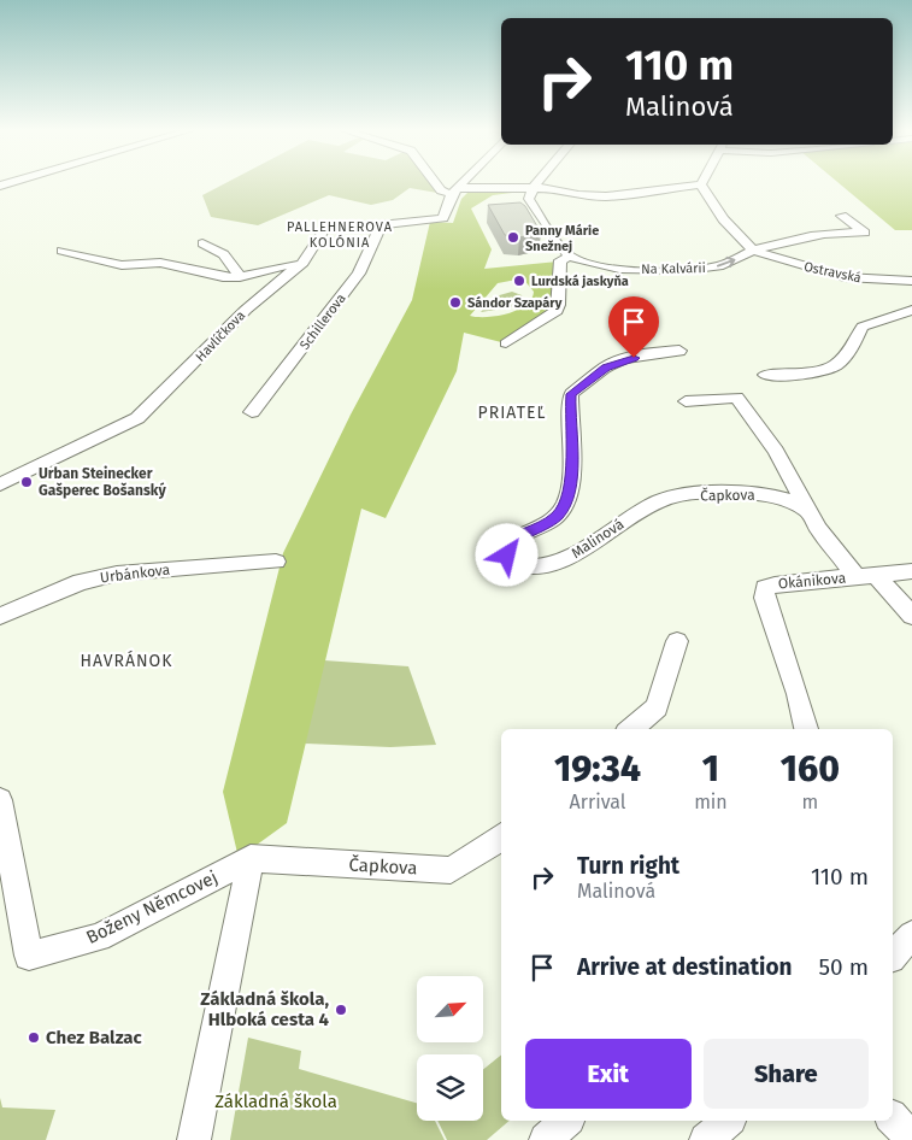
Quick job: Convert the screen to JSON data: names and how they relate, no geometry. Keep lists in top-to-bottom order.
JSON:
{
  "streets": {
    "street": [
      "Na Kalvárii",
      "Ostravská",
      "Schillerova",
      "Havlíčkova",
      "Čapkova",
      "Malinová",
      "Urbánkova",
      "Okánikova",
      "Boženy Němcovej"
    ]
  },
  "crossings": [
    ["Na Kalvárii", "Ostravská"],
    ["Schillerova", "Havlíčkova"],
    ["Čapkova", "Malinová"],
    ["Čapkova", "Boženy Němcovej"]
  ],
  "districts": ["PALLEHNEROVA KOLÓNIA", "PRIATEĽ", "HAVRÁNOK"],
  "parks": ["Základná škola"],
  "places": [
    "Panny Márie Snežnej",
    "Lurdská jaskyňa",
    "Sándor Szapáry",
    "Urban Steinecker Gašperec Bošanský",
    "Základná škola, Hlboká cesta 4",
    "Chez Balzac"
  ],
  "north": "top right",
  "page": {
    "turn": ["110 m", "Malinová"],
    "eta": [
      "19:34",
      "Arrival",
      "1",
      "min",
      "160",
      "m"
    ],
    "list": [
      {
        "name": "Turn right",
        "note": "Malinová",
        "value": "110 m"
      },
      {
        "name": "Arrive at destination",
        "value": "50 m"
      }
    ],
    "buttons": ["Exit", "Share"]
  }
}
